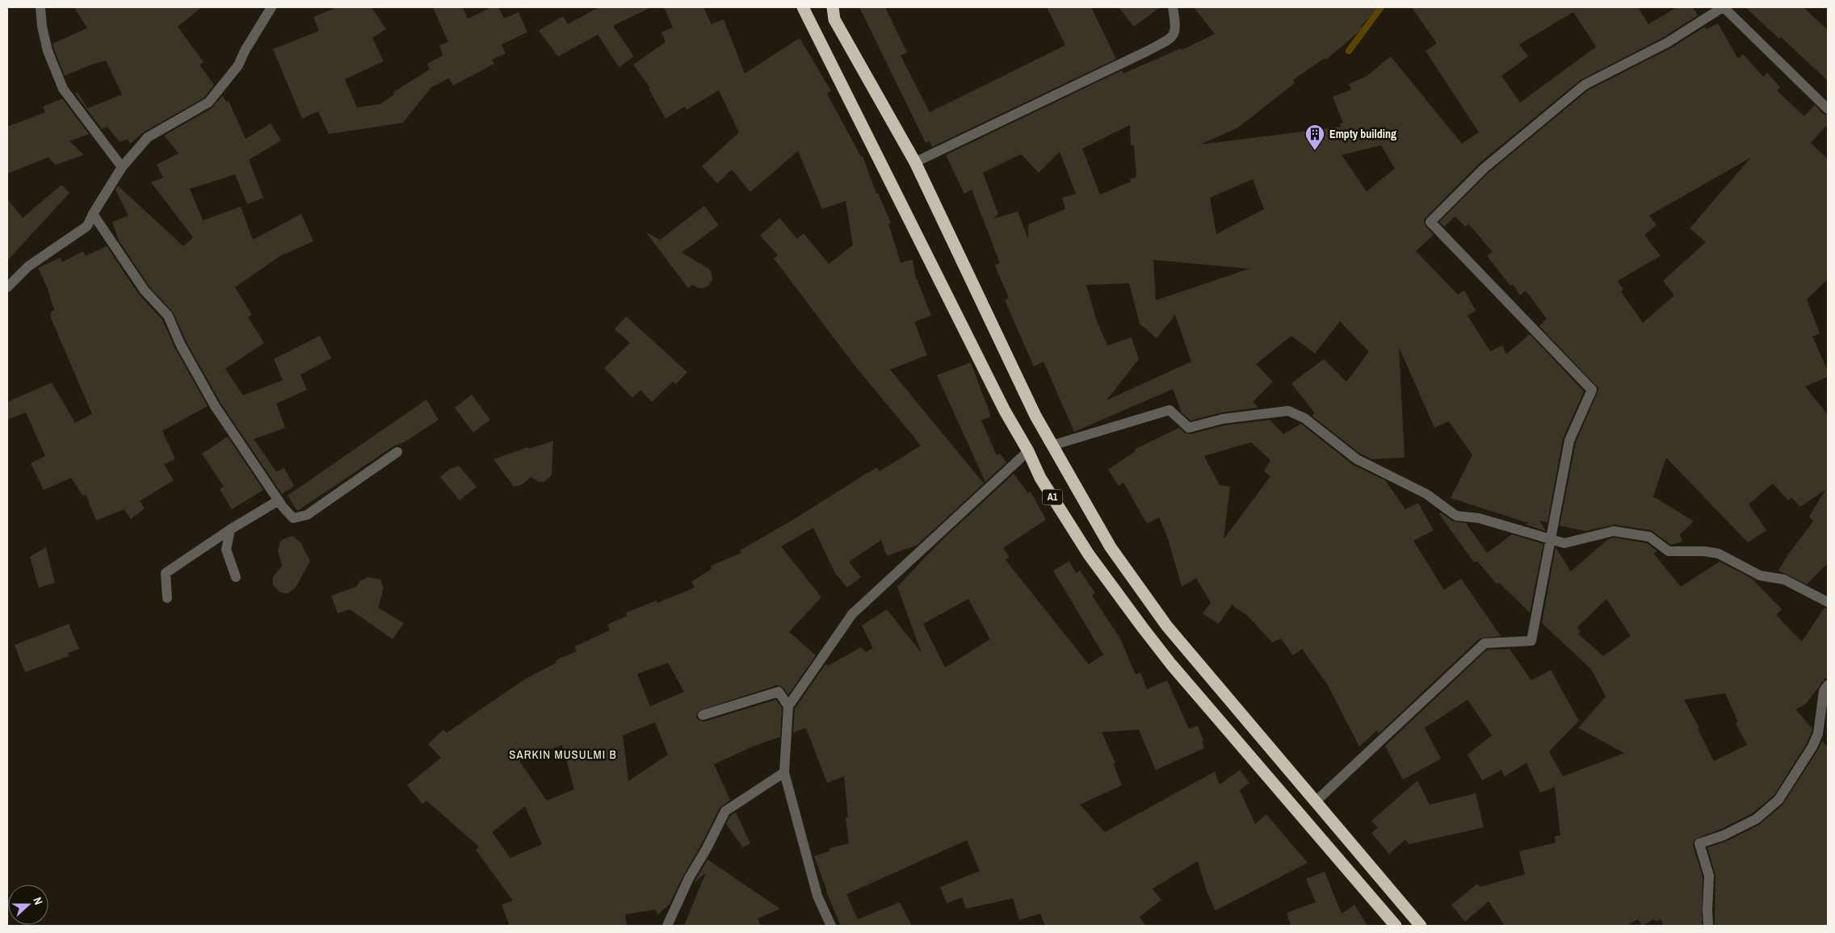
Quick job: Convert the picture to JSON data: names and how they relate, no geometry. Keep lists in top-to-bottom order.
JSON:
{
  "streets": {
    "highway": ["A1"]
  },
  "districts": ["SARKIN MUSULMI B"],
  "places": {
    "building": ["Empty building"]
  },
  "north": "right"
}
